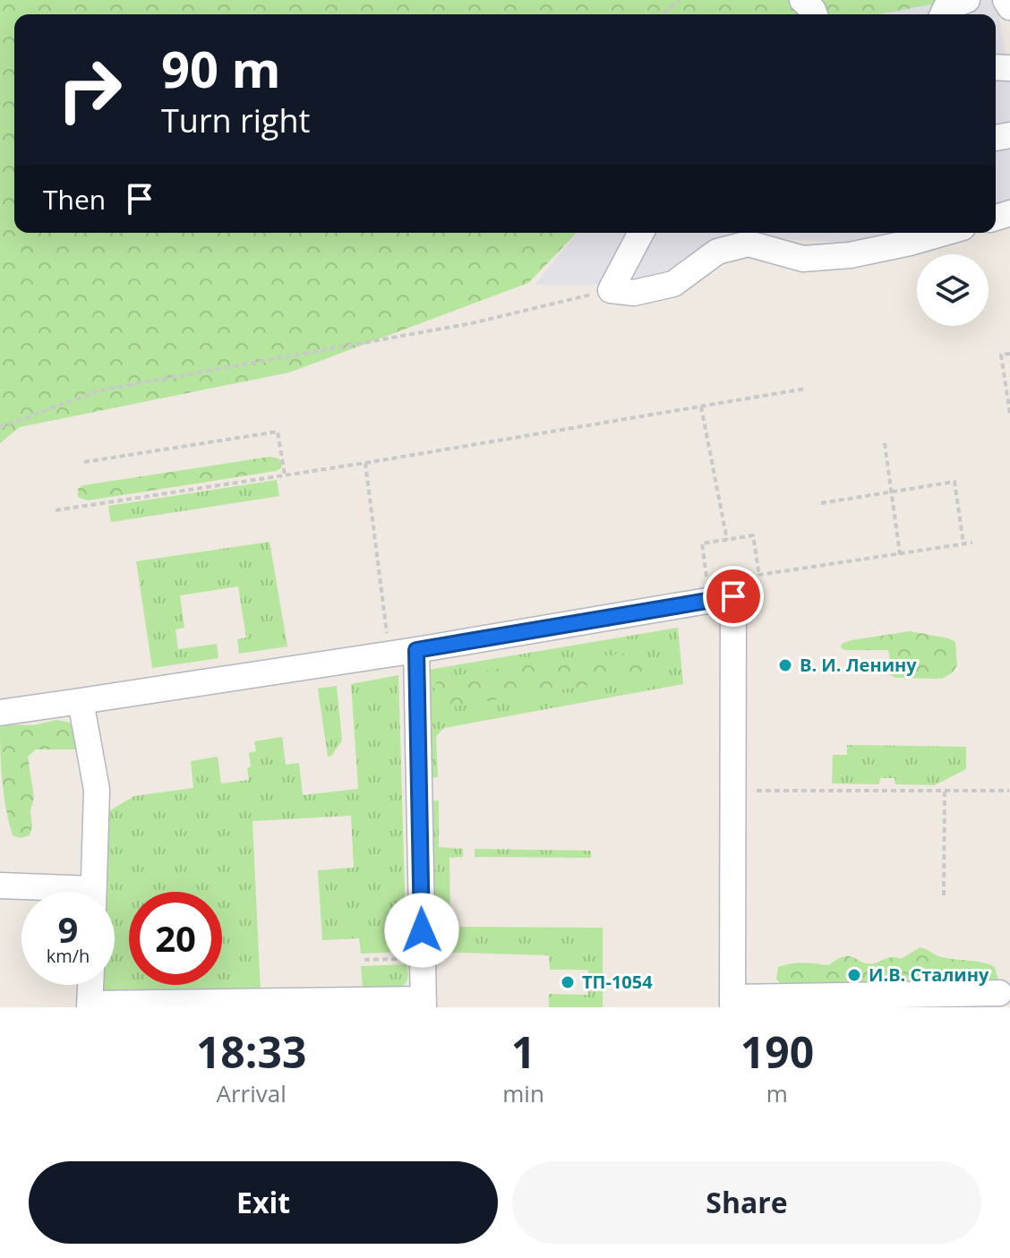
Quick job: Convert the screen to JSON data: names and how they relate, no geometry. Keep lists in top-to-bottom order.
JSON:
{
  "places": ["В. И. Ленину", "И.В. Сталину", "ТП-1054"],
  "page": {
    "turn": ["90 m", "Turn right"],
    "then": "Then",
    "speed": "9 km/h",
    "limit": "20",
    "eta": [
      "18:33",
      "Arrival",
      "1",
      "min",
      "190",
      "m"
    ],
    "buttons": ["Exit", "Share"]
  }
}
